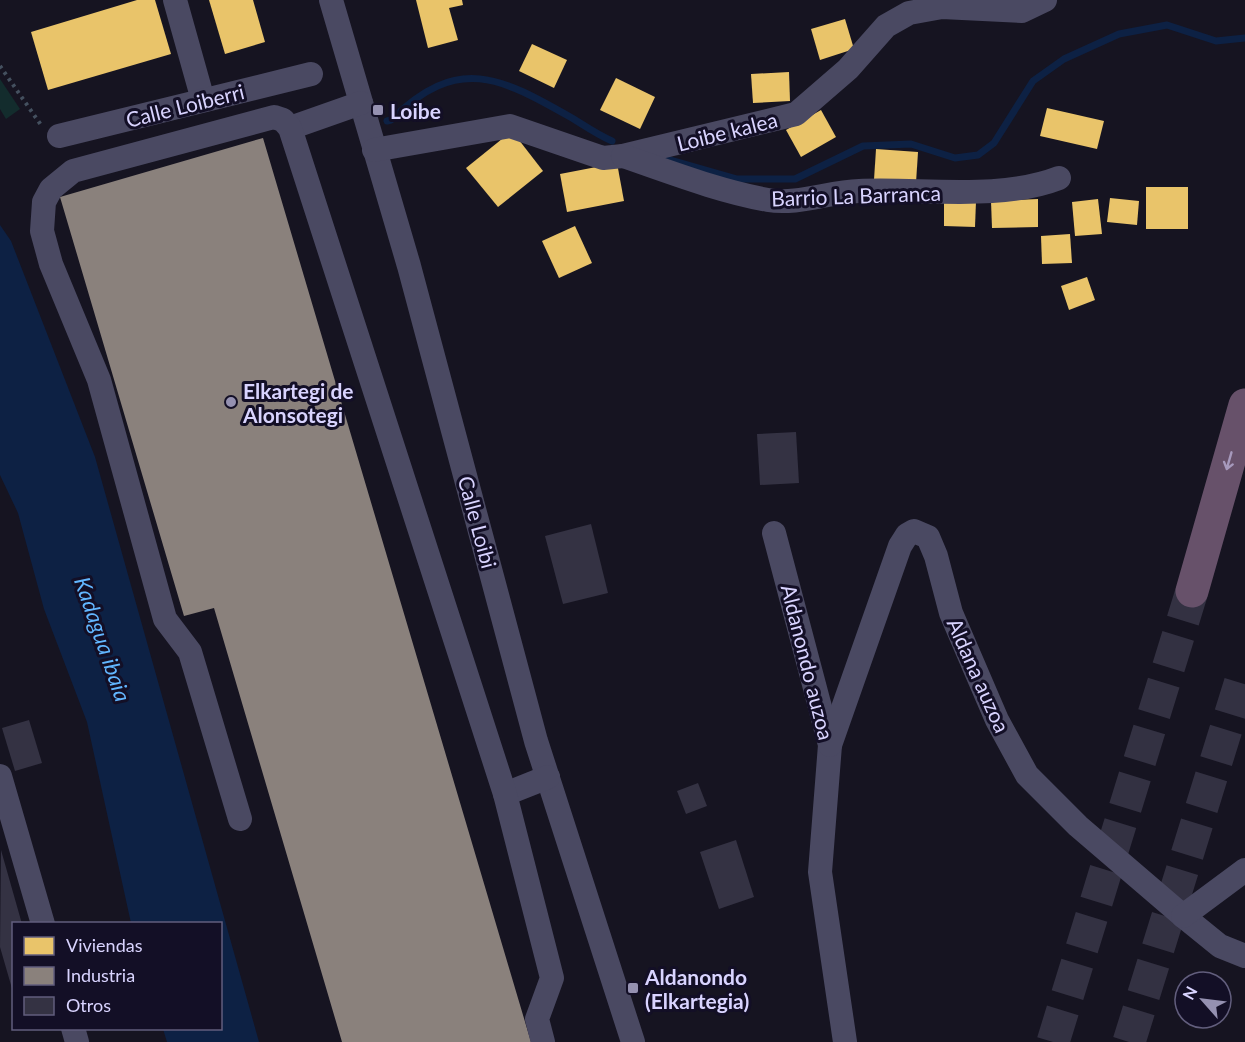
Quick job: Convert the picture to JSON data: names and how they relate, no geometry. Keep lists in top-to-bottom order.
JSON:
{
  "streets": {
    "street": [
      "Calle Loiberri",
      "Loibe kalea",
      "Barrio La Barranca",
      "Calle Loibi",
      "Aldanondo auzoa",
      "Aldana auzoa"
    ]
  },
  "crossings": [
    ["Loibe kalea", "Barrio La Barranca"],
    ["Loibe kalea", "Calle Loibi"],
    ["Aldanondo auzoa", "Aldana auzoa"]
  ],
  "water": ["Kadagua ibaia"],
  "places": {
    "transit": ["Loibe", "Aldanondo (Elkartegia)"],
    "other": ["Elkartegi de Alonsotegi"]
  },
  "legend": ["Viviendas", "Industria", "Otros"],
  "north": "top left"
}
